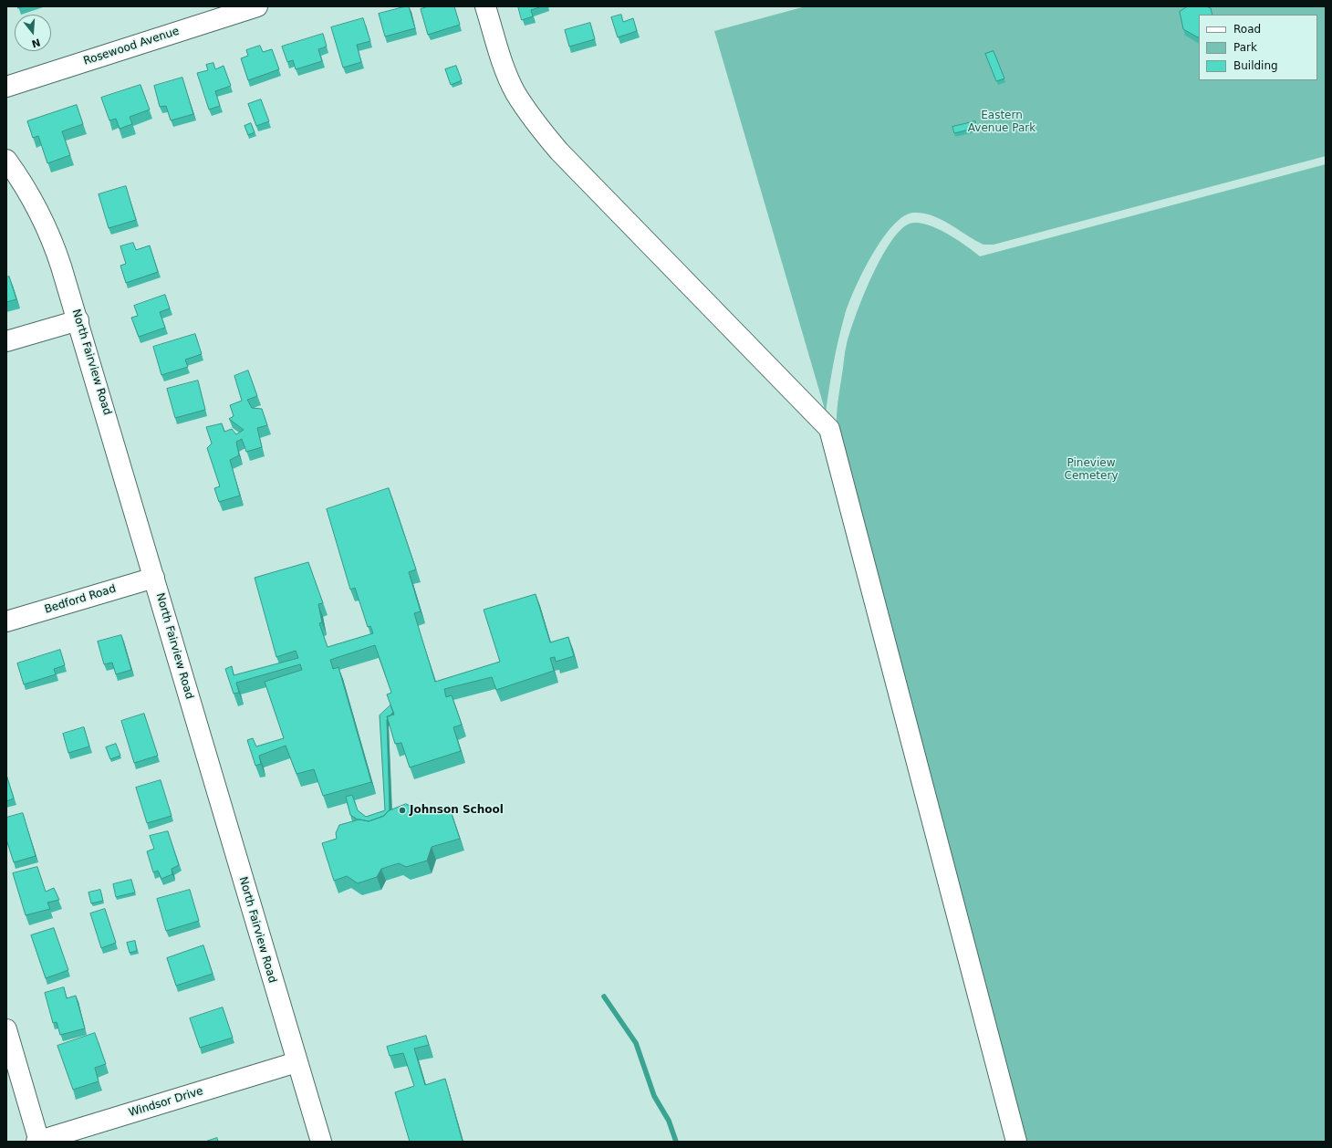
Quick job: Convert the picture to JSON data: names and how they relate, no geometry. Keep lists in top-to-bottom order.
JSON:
{
  "streets": {
    "street": [
      "Rosewood Avenue",
      "North Fairview Road",
      "Bedford Road",
      "Windsor Drive"
    ]
  },
  "crossings": [
    ["North Fairview Road", "Bedford Road"],
    ["North Fairview Road", "Windsor Drive"]
  ],
  "parks": ["Eastern Avenue Park", "Pineview Cemetery"],
  "places": ["Johnson School"],
  "legend": ["Road", "Park", "Building"],
  "north": "bottom"
}
